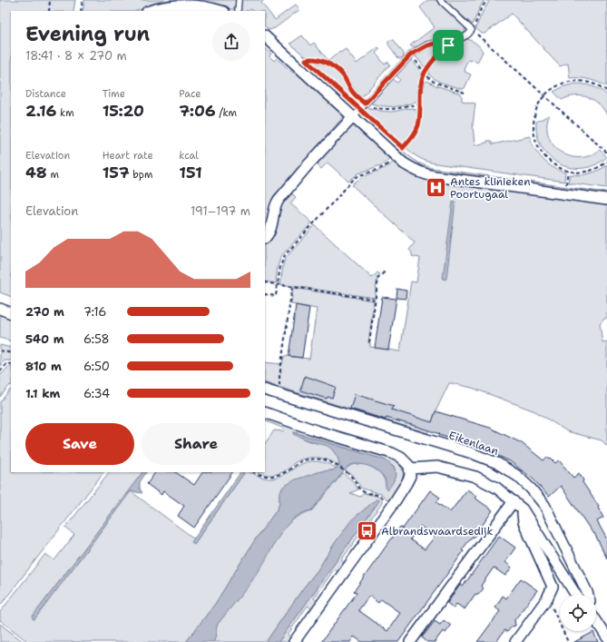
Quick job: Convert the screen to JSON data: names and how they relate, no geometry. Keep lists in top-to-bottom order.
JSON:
{
  "streets": {
    "street": ["Eikenlaan"]
  },
  "places": {
    "hospital": ["Antes klinieken Poortugaal"],
    "bus stop": ["Albrandswaardsedijk"]
  },
  "page": {
    "heading": ["Evening run", "18:41 · 8 × 270 m"],
    "stats": [
      ["Distance", "2.16 km"],
      ["Time", "15:20"],
      ["Pace", "7:06 /km"],
      ["Elevation", "48 m"],
      ["Heart rate", "157 bpm"],
      ["kcal", "151"]
    ],
    "chart": ["Elevation", "191–197 m"],
    "list": [
      {
        "name": "270 m",
        "note": "7:16"
      },
      {
        "name": "540 m",
        "note": "6:58"
      },
      {
        "name": "810 m",
        "note": "6:50"
      },
      {
        "name": "1.1 km",
        "note": "6:34"
      }
    ],
    "buttons": ["Save", "Share"]
  }
}
